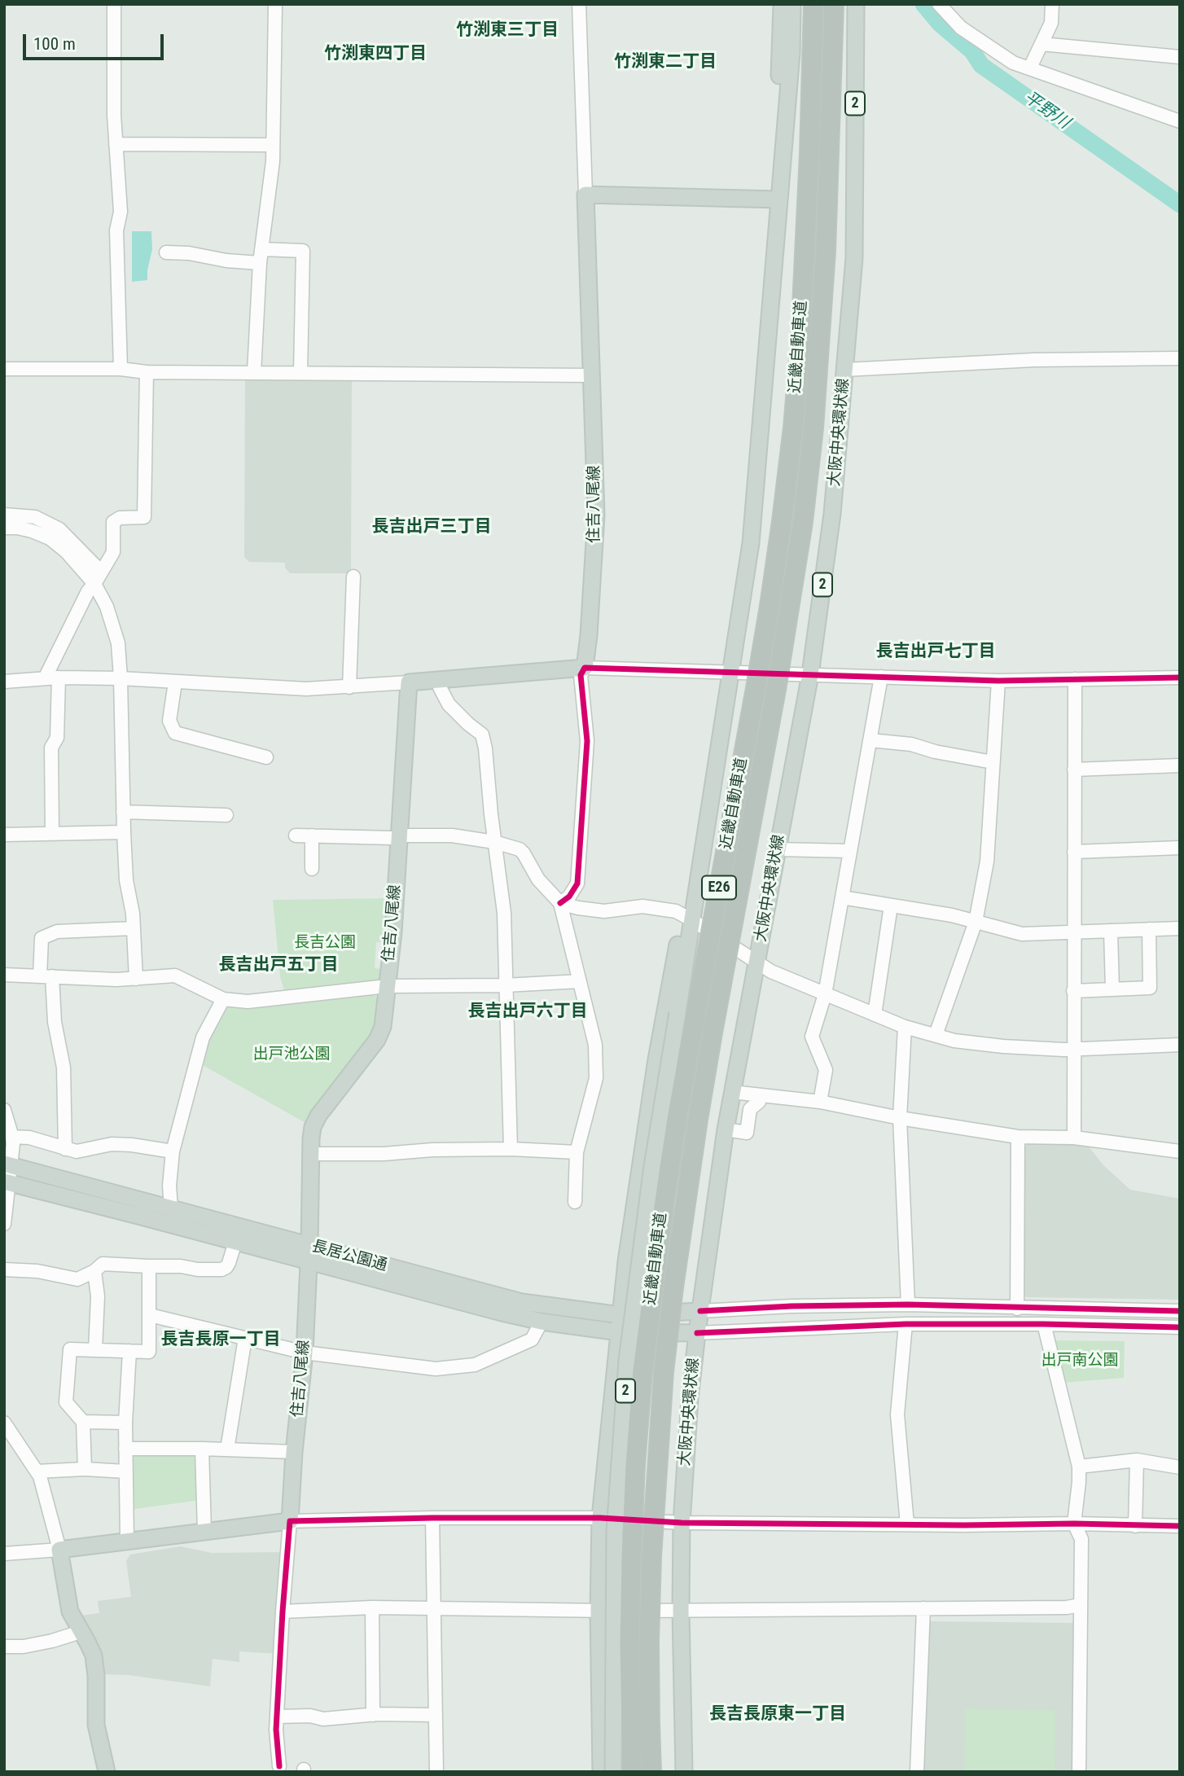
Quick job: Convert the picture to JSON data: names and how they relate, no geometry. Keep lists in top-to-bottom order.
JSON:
{
  "streets": {
    "highway": ["近畿自動車道", "E26"],
    "main road": [
      "2",
      "大阪中央環状線",
      "住吉八尾線",
      "長居公園通"
    ]
  },
  "crossings": [
    ["2", "長居公園通"],
    ["大阪中央環状線", "長居公園通"],
    ["住吉八尾線", "長居公園通"]
  ],
  "districts": [
    "竹渕東三丁目",
    "竹渕東四丁目",
    "竹渕東二丁目",
    "長吉出戸三丁目",
    "長吉出戸七丁目",
    "長吉出戸五丁目",
    "長吉出戸六丁目",
    "長吉長原一丁目",
    "長吉長原東一丁目"
  ],
  "water": ["平野川"],
  "parks": ["長吉公園", "出戸池公園", "出戸南公園"],
  "scale_bar": "100 m"
}
